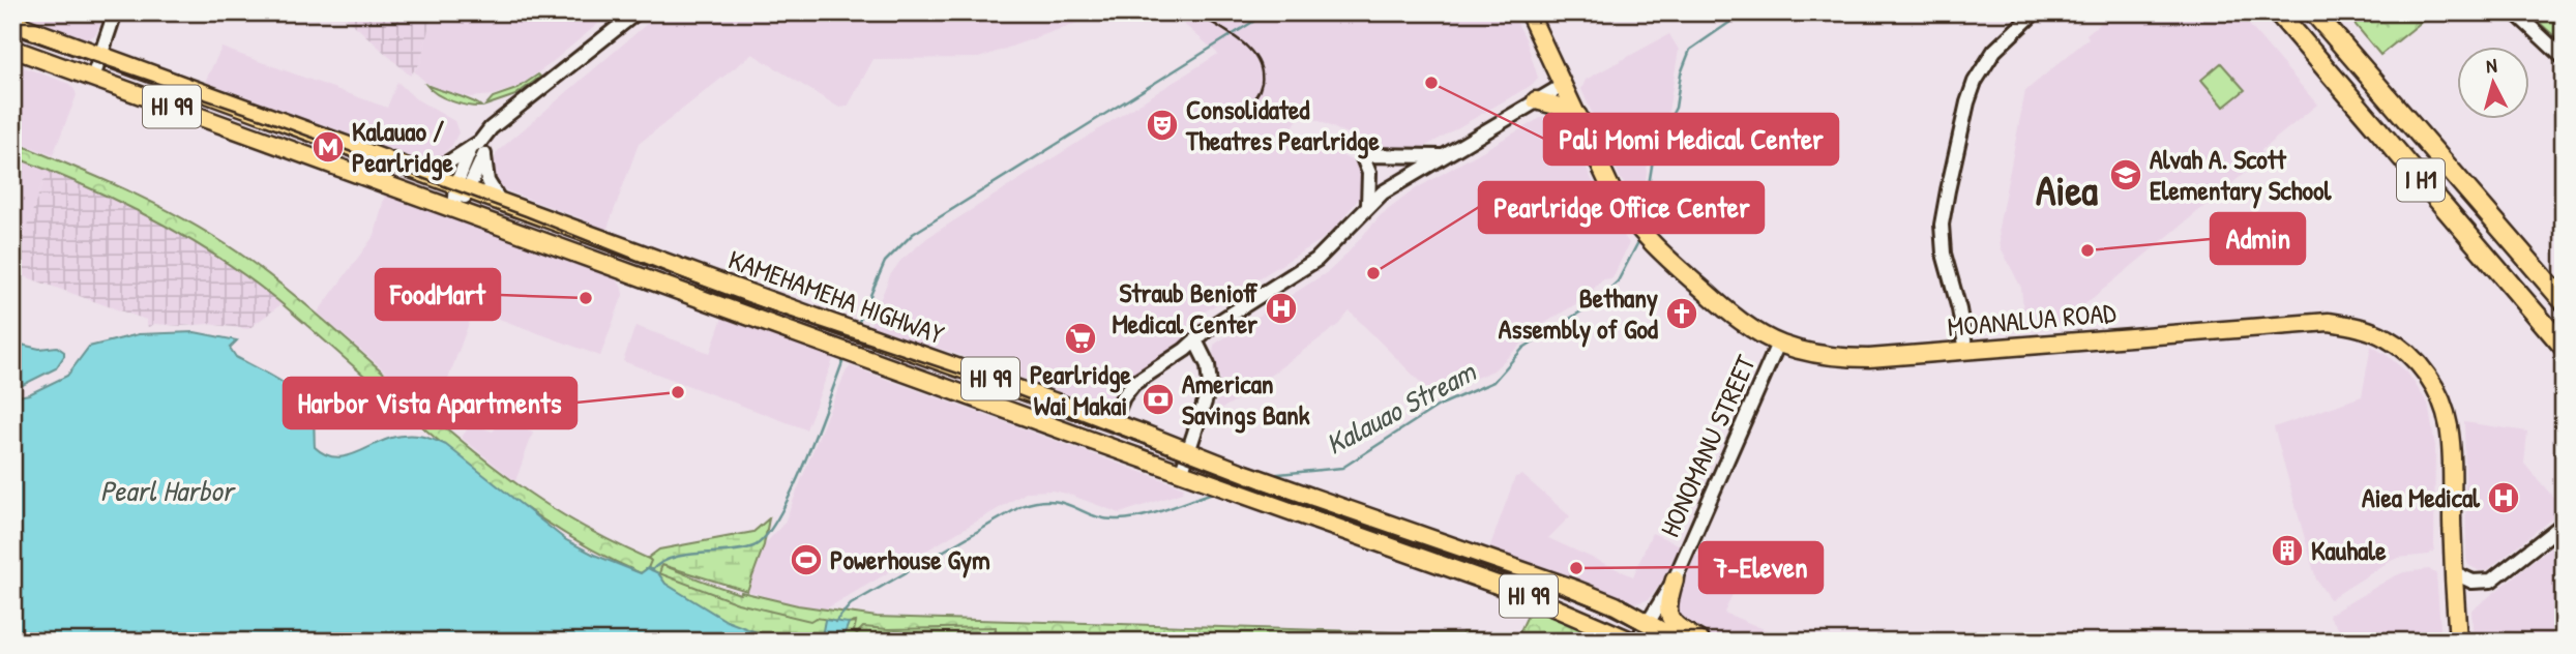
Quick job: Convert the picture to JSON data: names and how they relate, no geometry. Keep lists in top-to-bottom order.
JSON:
{
  "streets": {
    "highway": ["I H1"],
    "main road": ["HI 99", "KAMEHAMEHA HIGHWAY", "MOANALUA ROAD"],
    "street": ["HONOMANU STREET"]
  },
  "crossings": [
    ["KAMEHAMEHA HIGHWAY", "HONOMANU STREET"],
    ["MOANALUA ROAD", "HONOMANU STREET"]
  ],
  "districts": ["Aiea"],
  "water": ["Kalauao Stream", "Pearl Harbor"],
  "places": {
    "other": [
      "Pali Momi Medical Center",
      "Admin",
      "Pearlridge Office Center",
      "FoodMart",
      "Harbor Vista Apartments",
      "7-Eleven"
    ],
    "theatre": ["Consolidated Theatres Pearlridge"],
    "metro station": ["Kalauao / Pearlridge"],
    "school or university": ["Alvah A. Scott Elementary School"],
    "hospital": ["Straub Benioff Medical Center", "Aiea Medical"],
    "church": ["Bethany Assembly of God"],
    "supermarket": ["Pearlridge Wai Makai"],
    "bank": ["American Savings Bank"],
    "building": ["Kauhale"],
    "sports": ["Powerhouse Gym"]
  },
  "north": "top"
}
